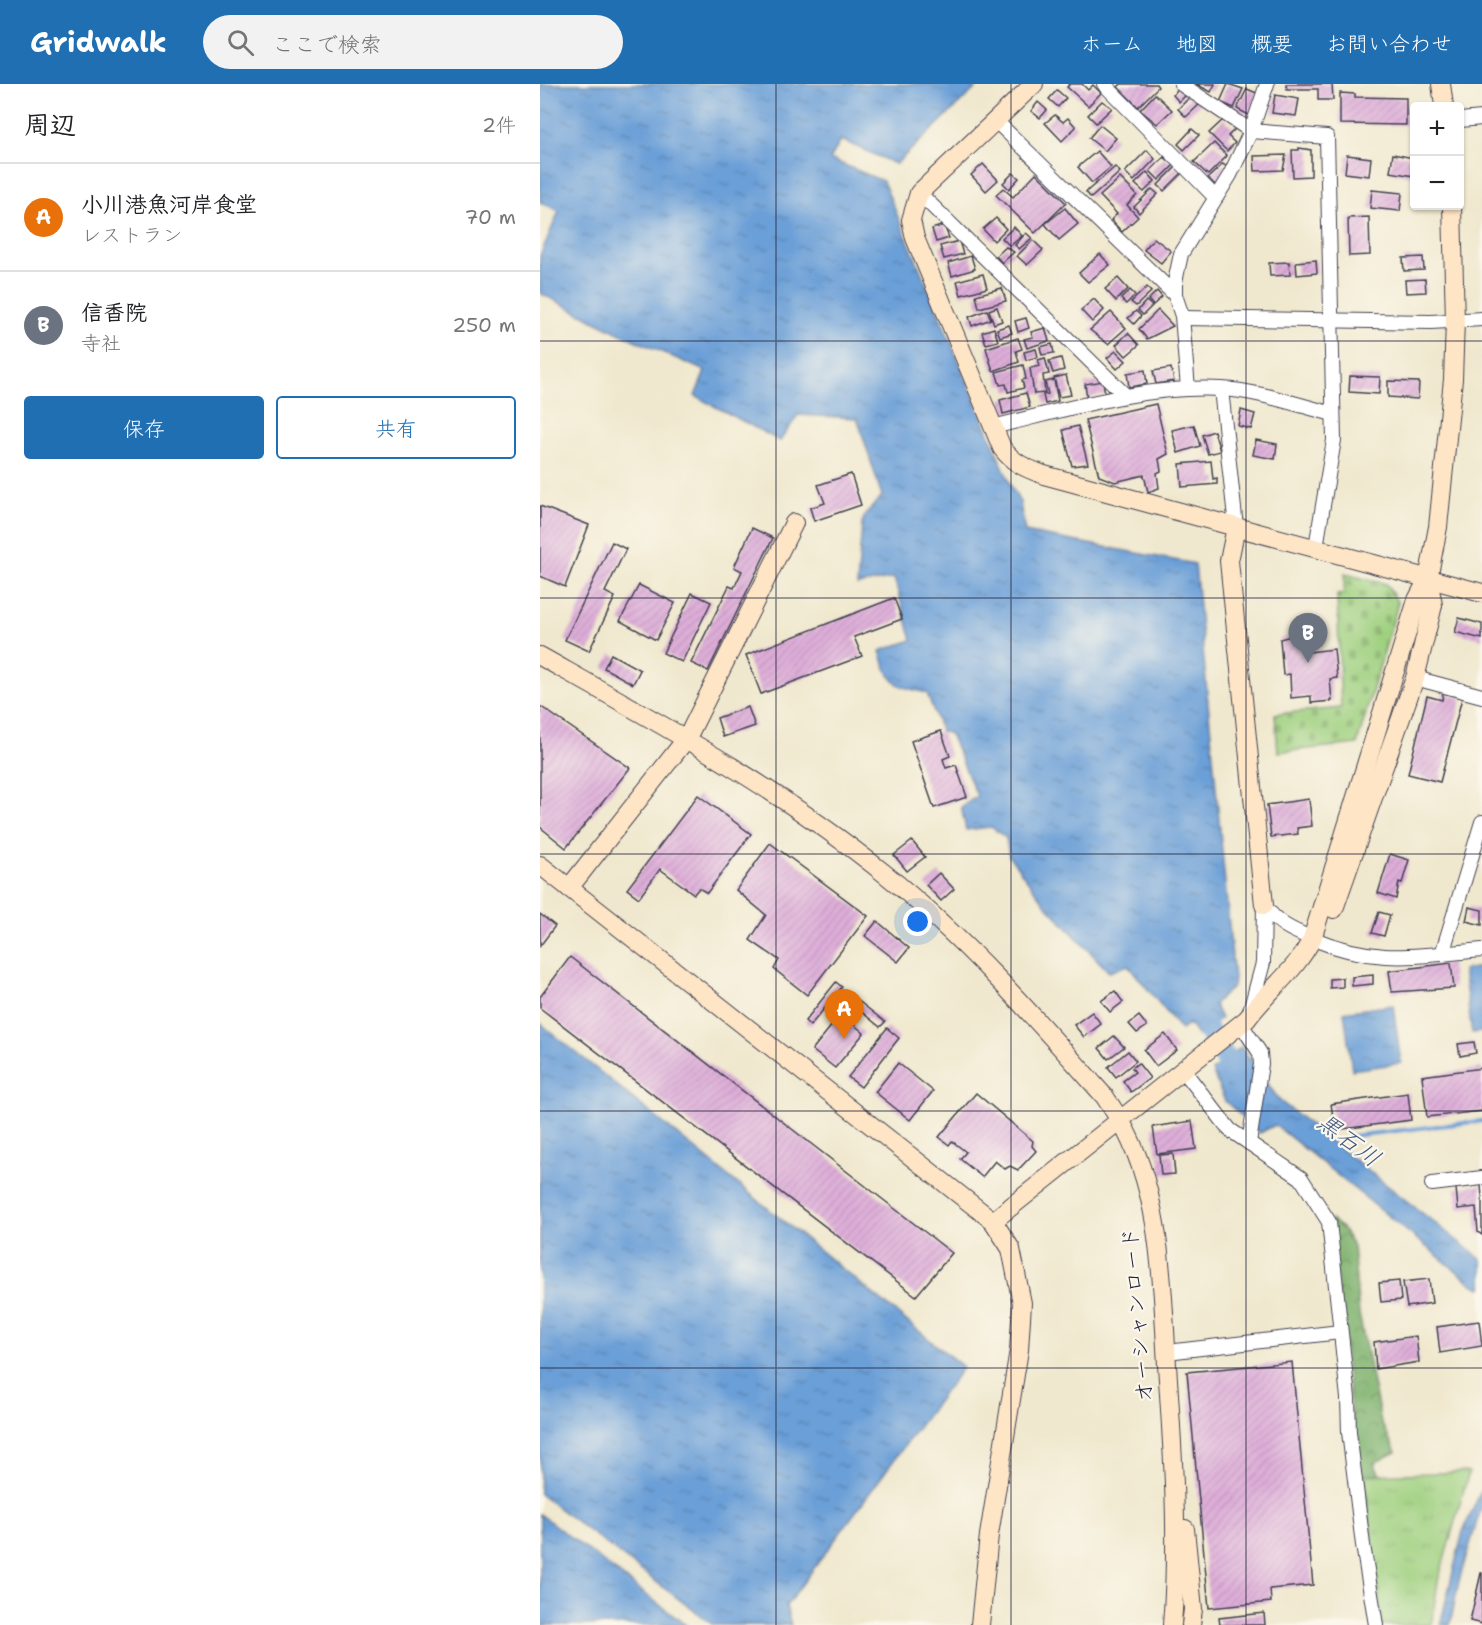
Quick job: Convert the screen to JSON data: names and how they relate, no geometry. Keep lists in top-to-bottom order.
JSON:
{
  "streets": {
    "street": ["オーシャンロード"]
  },
  "water": ["黒石川"],
  "page": {
    "header": "Gridwalk",
    "search": "ここで検索",
    "nav": [
      "ホーム",
      "地図",
      "概要",
      "お問い合わせ"
    ],
    "heading": ["周辺", "2件"],
    "map_buttons": ["+", "−"],
    "list": [
      {
        "mark": "A",
        "name": "小川港魚河岸食堂",
        "note": "レストラン",
        "value": "70 m"
      },
      {
        "mark": "B",
        "name": "信香院",
        "note": "寺社",
        "value": "250 m"
      }
    ],
    "buttons": ["保存", "共有"],
    "pins": ["B", "A"]
  }
}
